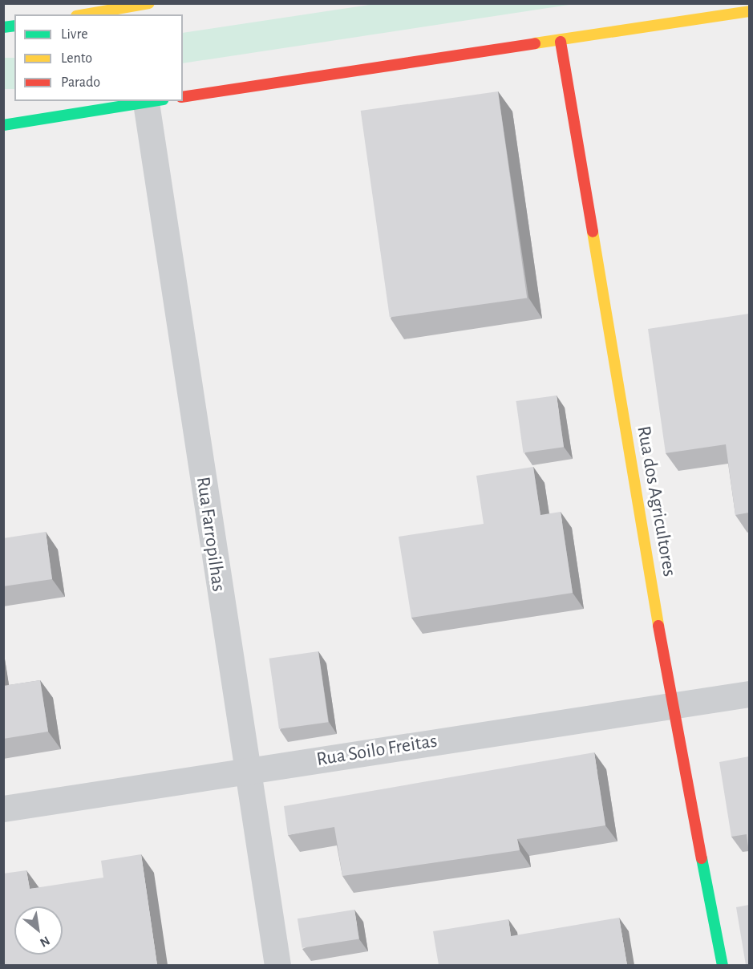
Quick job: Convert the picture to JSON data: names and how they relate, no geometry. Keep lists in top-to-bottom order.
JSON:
{
  "streets": {
    "street": ["Rua dos Agricultores", "Rua Farropilhas", "Rua Soilo Freitas"]
  },
  "crossings": [
    ["Rua dos Agricultores", "Rua Soilo Freitas"],
    ["Rua Farropilhas", "Rua Soilo Freitas"]
  ],
  "legend": ["Livre", "Lento", "Parado"],
  "north": "bottom right"
}
